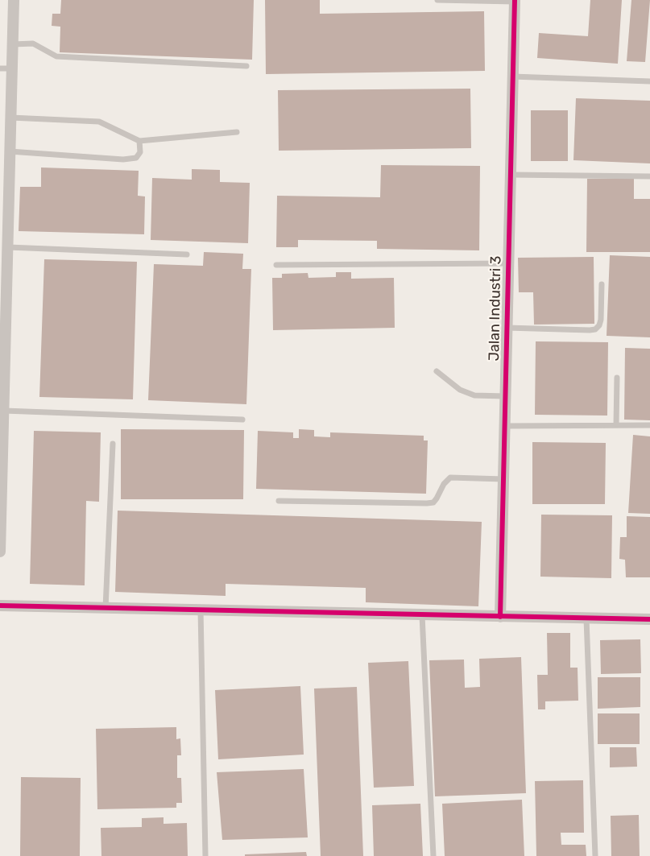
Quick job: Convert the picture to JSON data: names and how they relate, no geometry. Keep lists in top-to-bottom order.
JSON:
{
  "streets": {
    "street": ["Jalan Industri 3"]
  }
}
